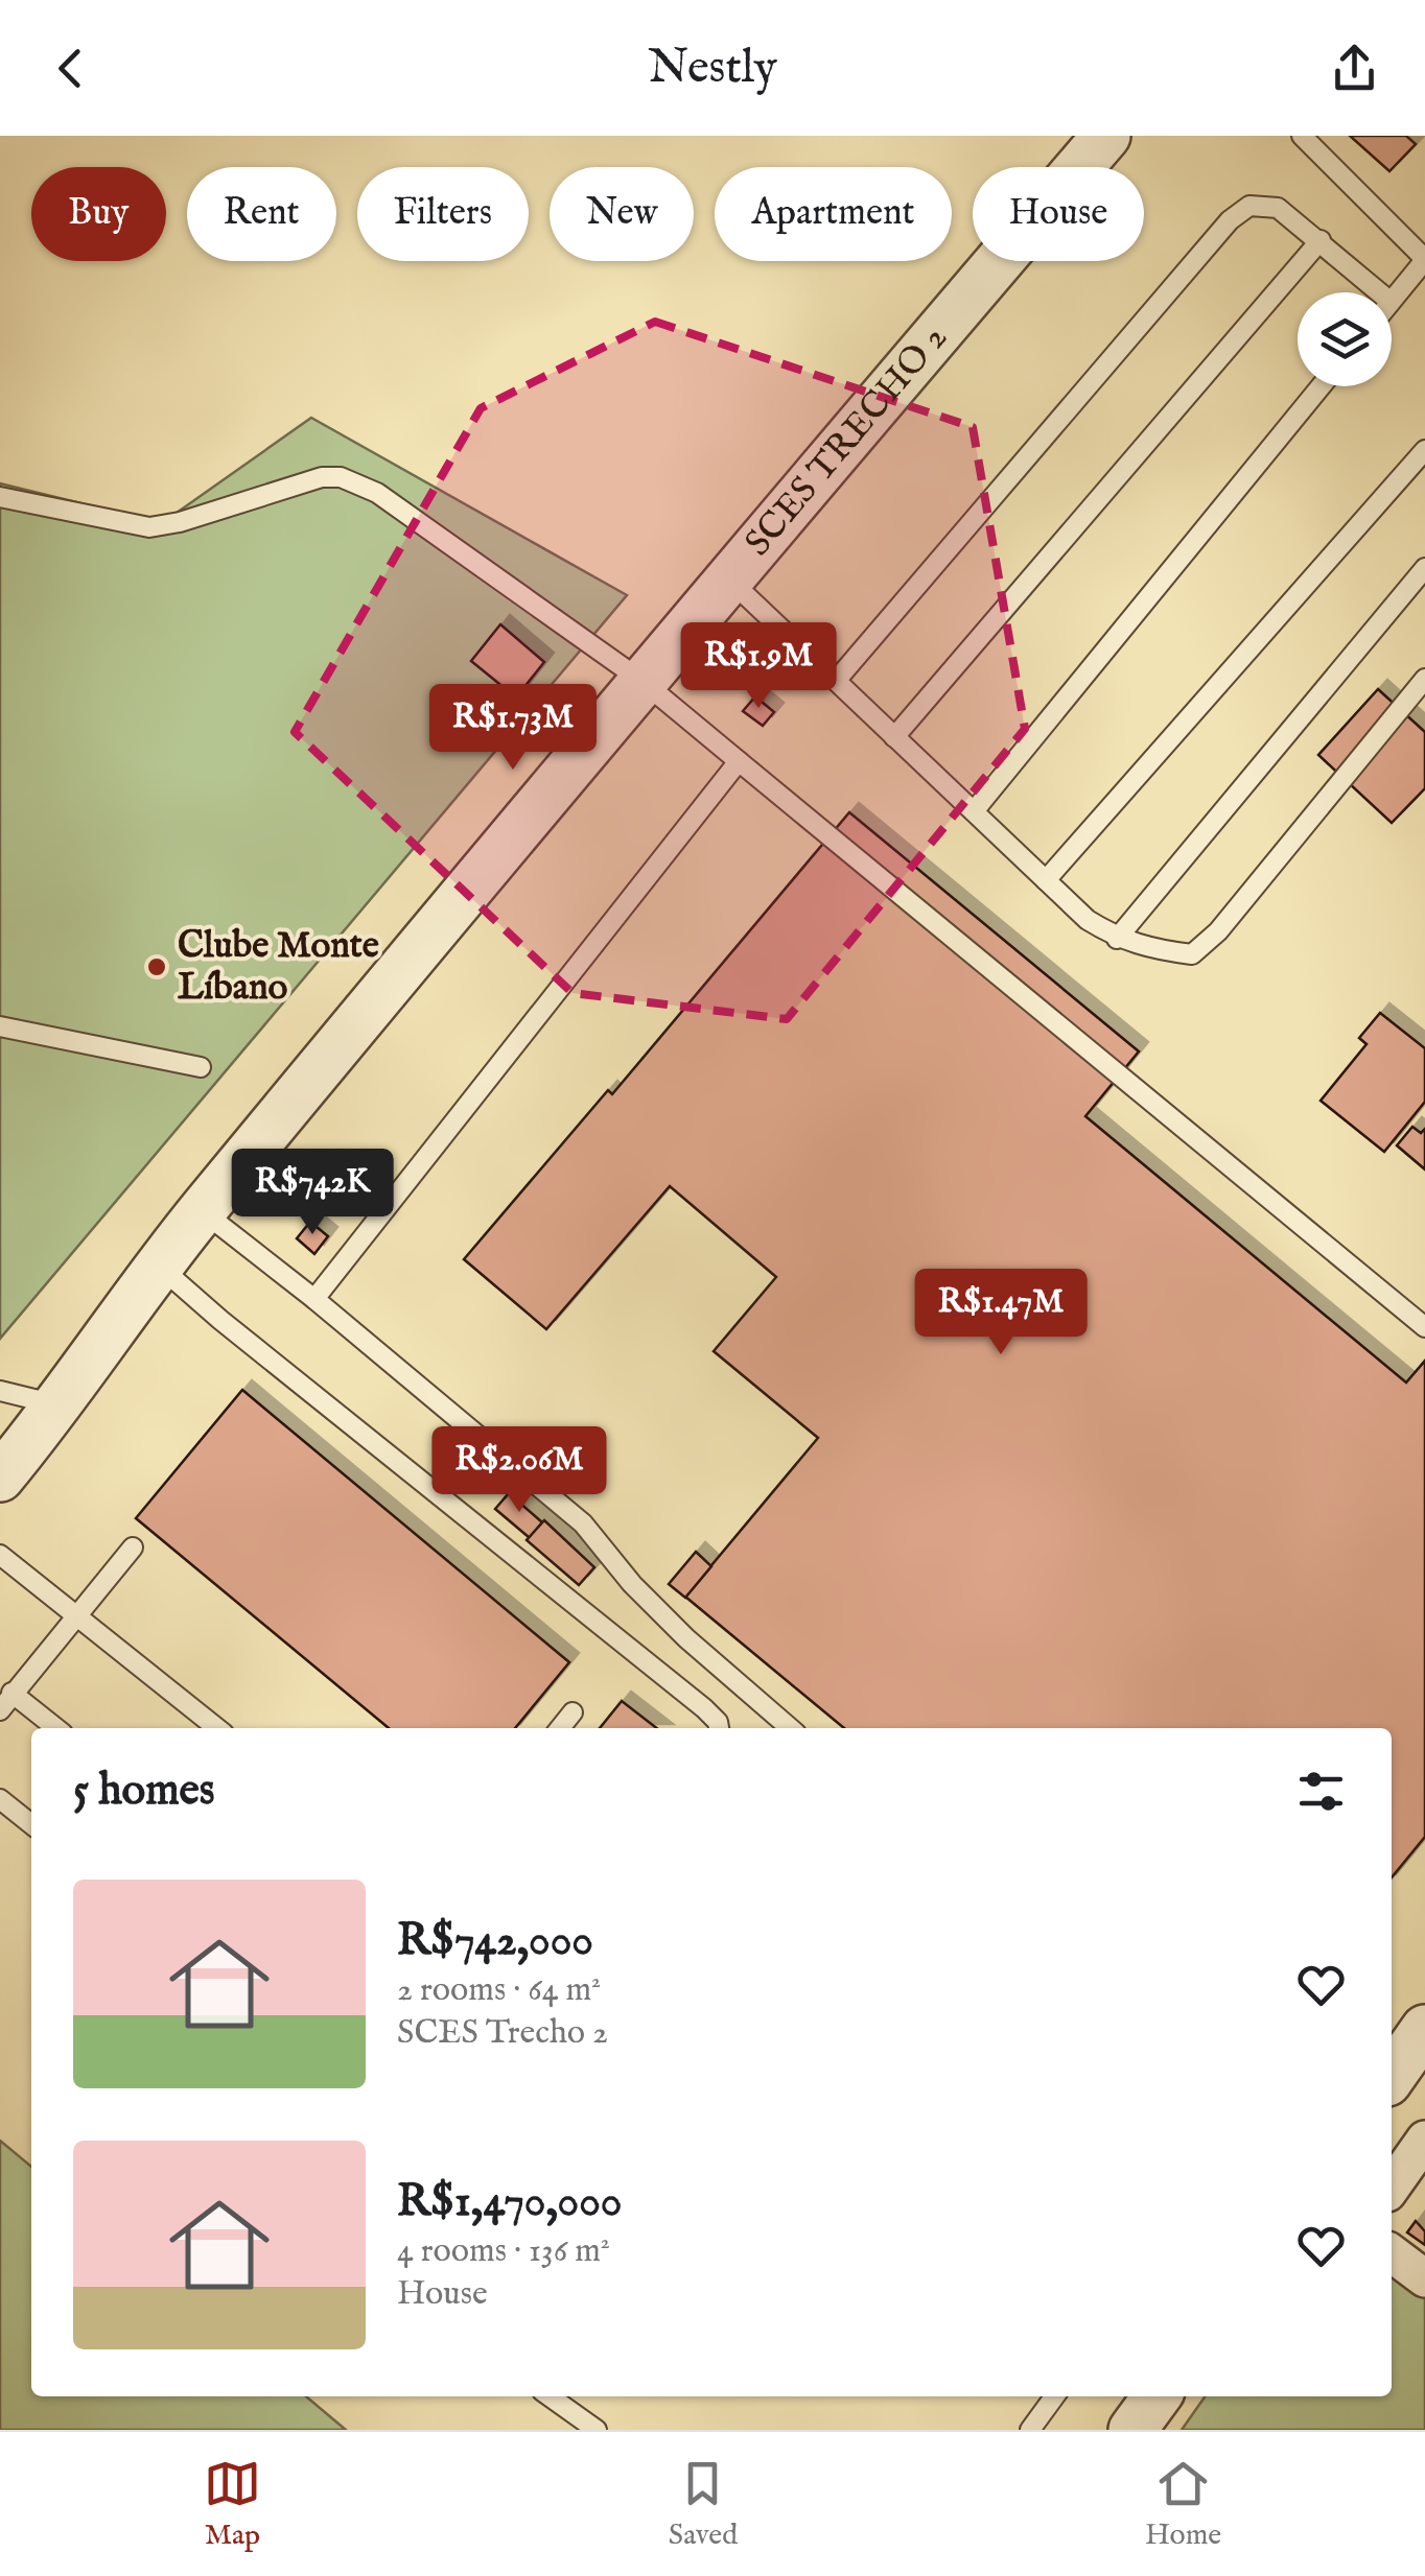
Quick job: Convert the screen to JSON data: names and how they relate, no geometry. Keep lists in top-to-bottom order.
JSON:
{
  "streets": {
    "street": ["SCES TRECHO 2"]
  },
  "places": ["Clube Monte Líbano"],
  "page": {
    "header": "Nestly",
    "chip": [
      "Buy",
      "Rent",
      "Filters",
      "New",
      "Apartment",
      "House"
    ],
    "price": [
      "R$1.9M",
      "R$1.73M",
      "R$742K",
      "R$1.47M",
      "R$2.06M"
    ],
    "heading": "5 homes",
    "list": [
      {
        "name": "R$742,000",
        "note": "2 rooms · 64 m² · SCES Trecho 2"
      },
      {
        "name": "R$1,470,000",
        "note": "4 rooms · 136 m² · House"
      }
    ],
    "tabs": ["Map", "Saved", "Home"]
  }
}
